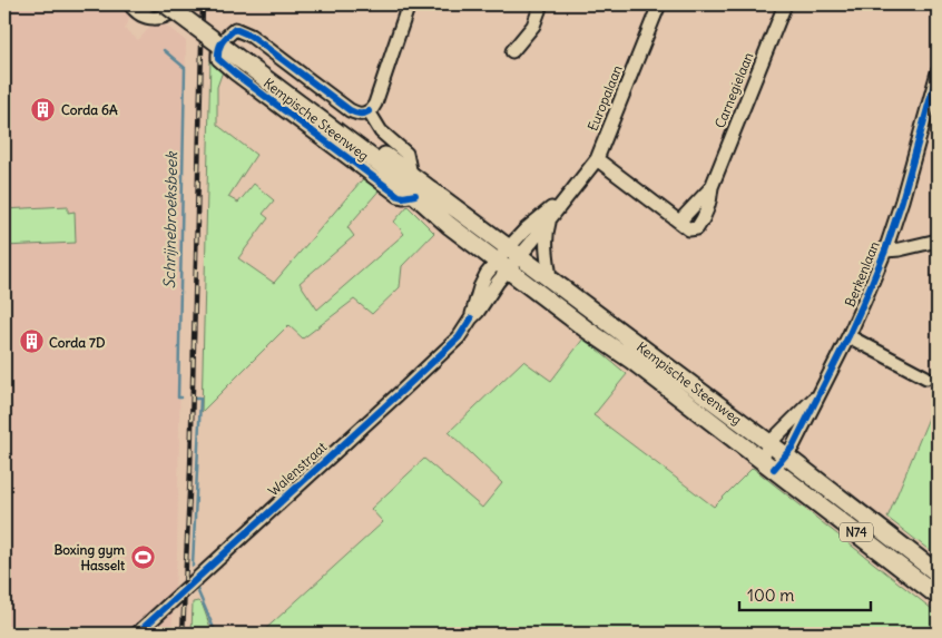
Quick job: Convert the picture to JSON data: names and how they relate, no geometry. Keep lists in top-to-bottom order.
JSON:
{
  "streets": {
    "main road": ["Kempische Steenweg", "N74"],
    "street": [
      "Carnegielaan",
      "Europalaan",
      "Berkenlaan",
      "Walenstraat"
    ]
  },
  "crossings": [
    ["Carnegielaan", "Europalaan"],
    ["Europalaan", "Kempische Steenweg"],
    ["Europalaan", "Walenstraat"],
    ["Kempische Steenweg", "Berkenlaan"],
    ["Kempische Steenweg", "Walenstraat"]
  ],
  "water": ["Schrijnebroeksbeek"],
  "places": {
    "building": ["Corda 6A", "Corda 7D"],
    "sports": ["Boxing gym Hasselt"]
  },
  "scale_bar": "100 m"
}
